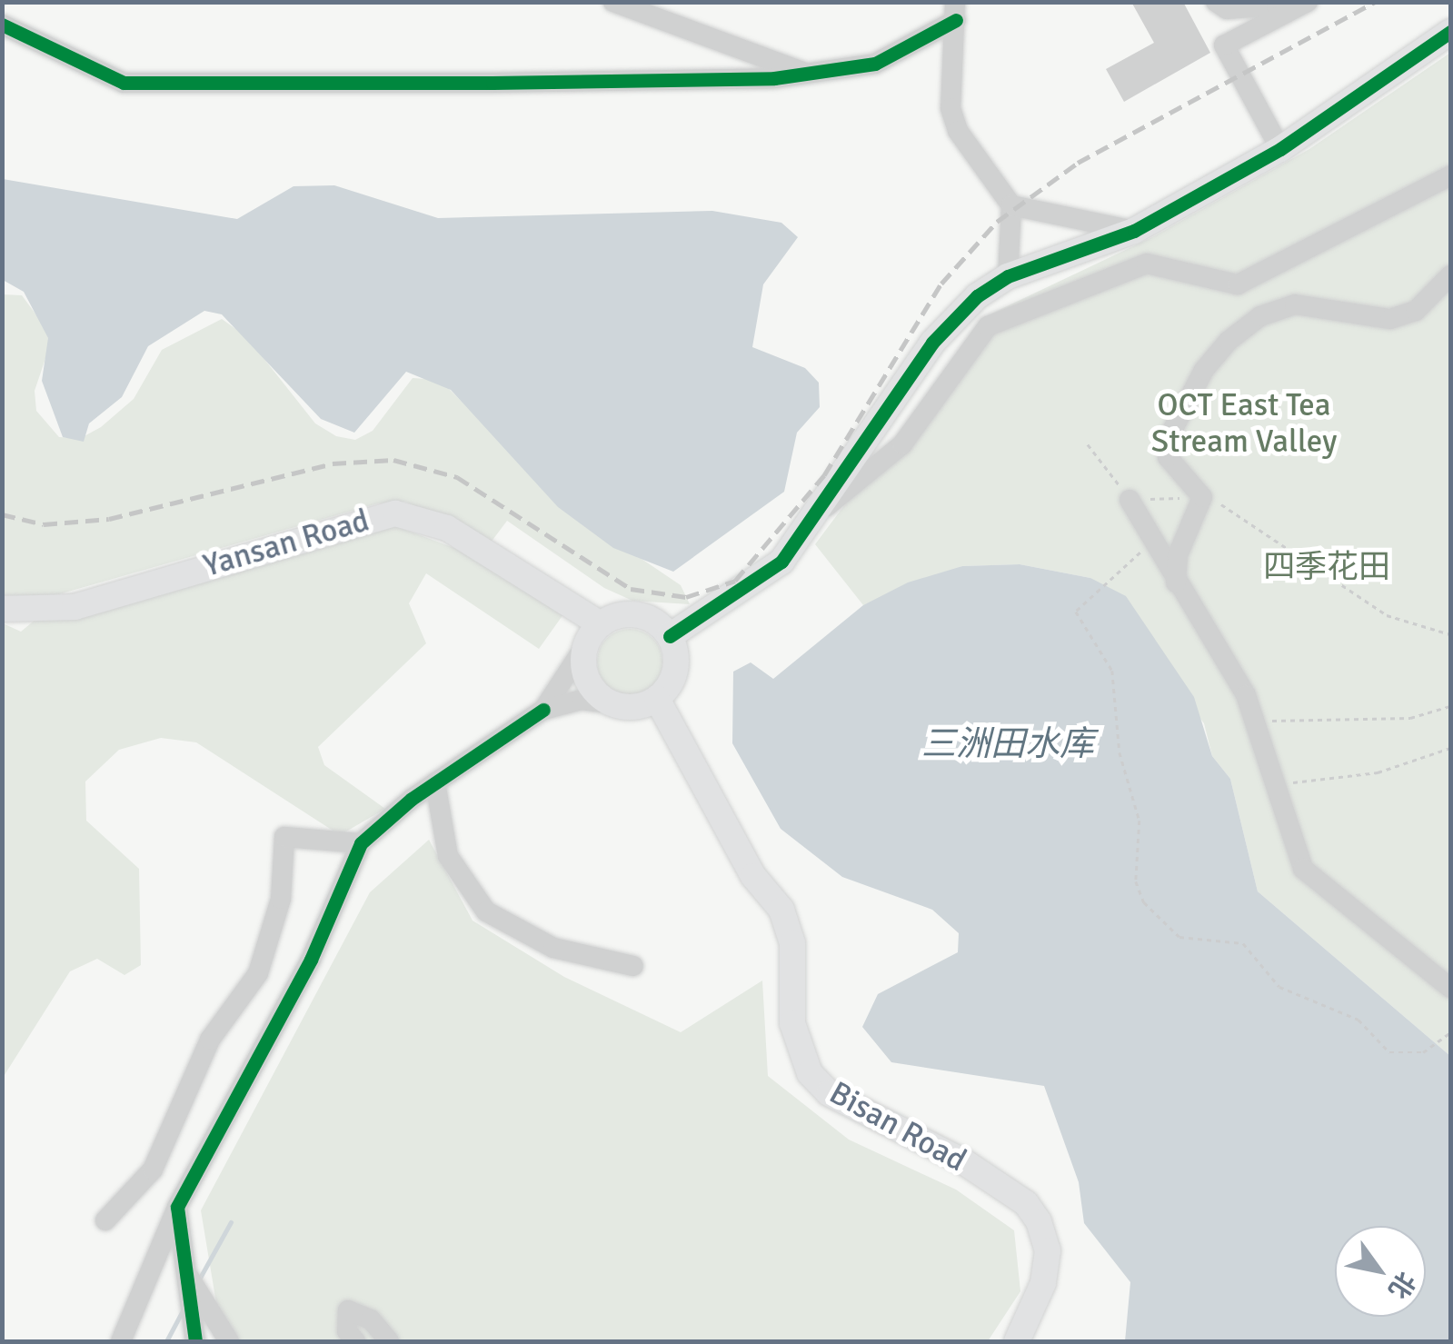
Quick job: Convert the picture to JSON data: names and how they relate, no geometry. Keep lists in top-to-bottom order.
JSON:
{
  "streets": {
    "main road": ["Yansan Road", "Bisan Road"]
  },
  "crossings": [
    ["Yansan Road", "Bisan Road"]
  ],
  "water": ["三洲田水库"],
  "parks": ["OCT East Tea Stream Valley", "四季花田"],
  "north": "bottom right"
}
